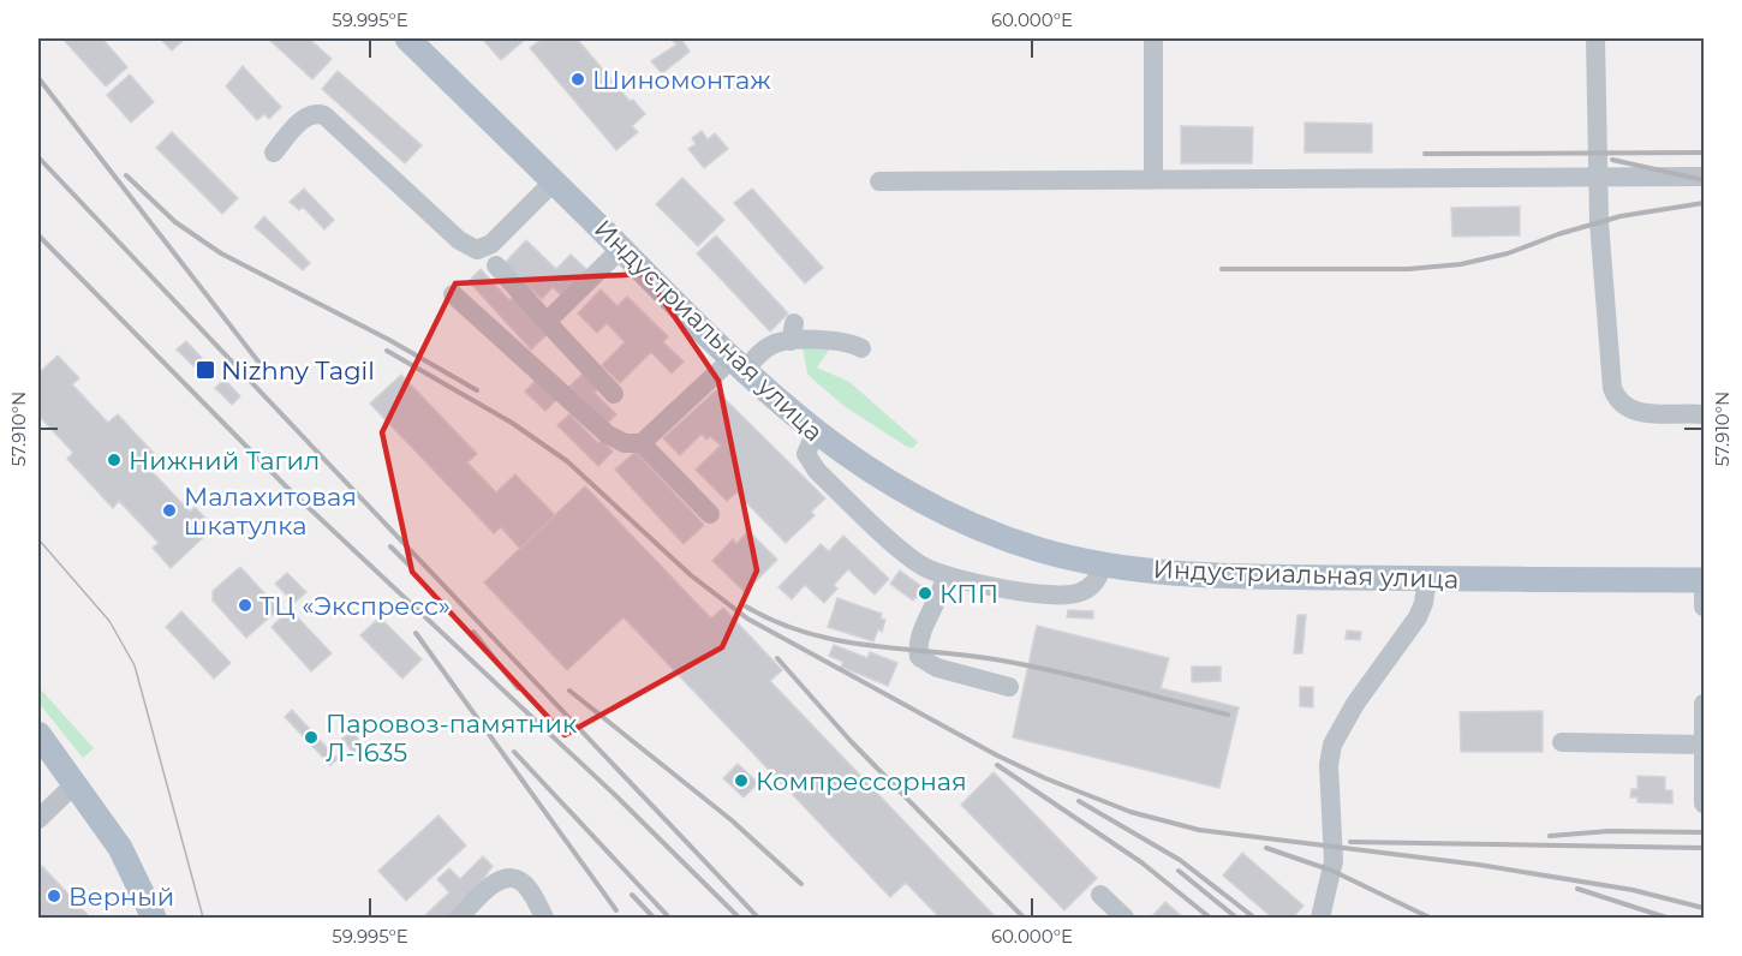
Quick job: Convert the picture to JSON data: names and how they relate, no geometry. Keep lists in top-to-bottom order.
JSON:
{
  "streets": {
    "main road": ["Индустриальная улица"]
  },
  "places": {
    "other": [
      "Шиномонтаж",
      "Нижний Тагил",
      "Малахитовая шкатулка",
      "КПП",
      "ТЦ «Экспресс»",
      "Паровоз-памятник Л-1635",
      "Компрессорная",
      "Верный"
    ],
    "transit": ["Nizhny Tagil"]
  },
  "coordinates": ["59.995°E", "60.000°E", "57.910°N"]
}
